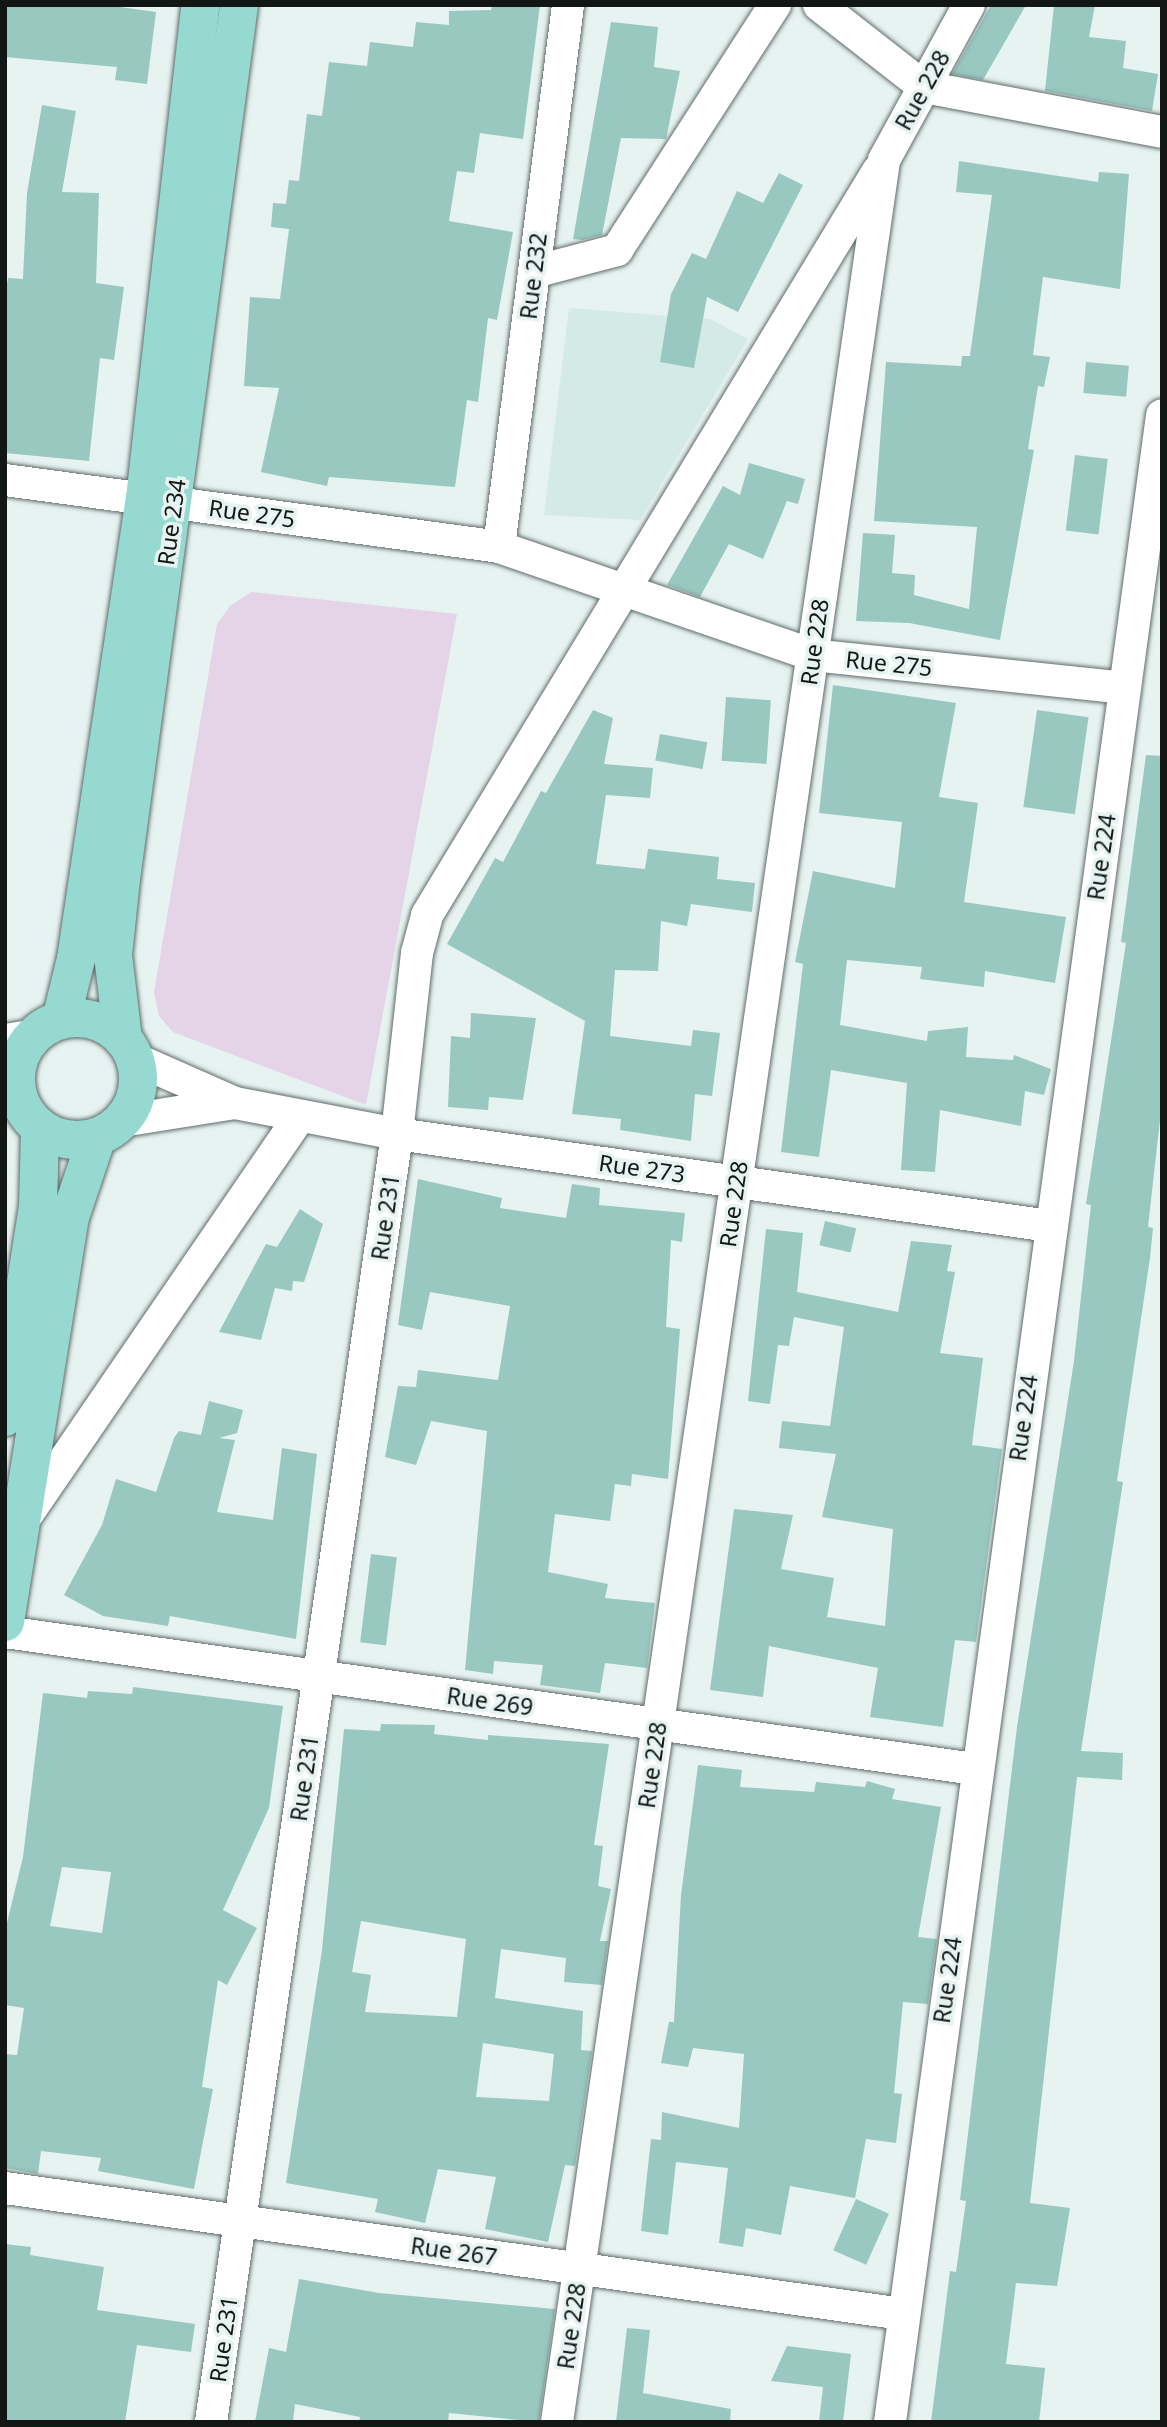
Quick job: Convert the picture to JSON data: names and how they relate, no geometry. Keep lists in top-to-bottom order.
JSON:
{
  "streets": {
    "main road": ["Rue 234"],
    "street": [
      "Rue 228",
      "Rue 232",
      "Rue 275",
      "Rue 224",
      "Rue 273",
      "Rue 231",
      "Rue 269",
      "Rue 267"
    ]
  },
  "crossings": [
    ["Rue 228", "Rue 275"],
    ["Rue 228", "Rue 273"],
    ["Rue 228", "Rue 231"],
    ["Rue 228", "Rue 269"],
    ["Rue 228", "Rue 267"],
    ["Rue 232", "Rue 275"],
    ["Rue 275", "Rue 234"],
    ["Rue 275", "Rue 224"],
    ["Rue 275", "Rue 231"],
    ["Rue 234", "Rue 273"],
    ["Rue 224", "Rue 273"],
    ["Rue 224", "Rue 269"],
    ["Rue 224", "Rue 267"],
    ["Rue 273", "Rue 231"],
    ["Rue 231", "Rue 269"],
    ["Rue 231", "Rue 267"]
  ]
}
